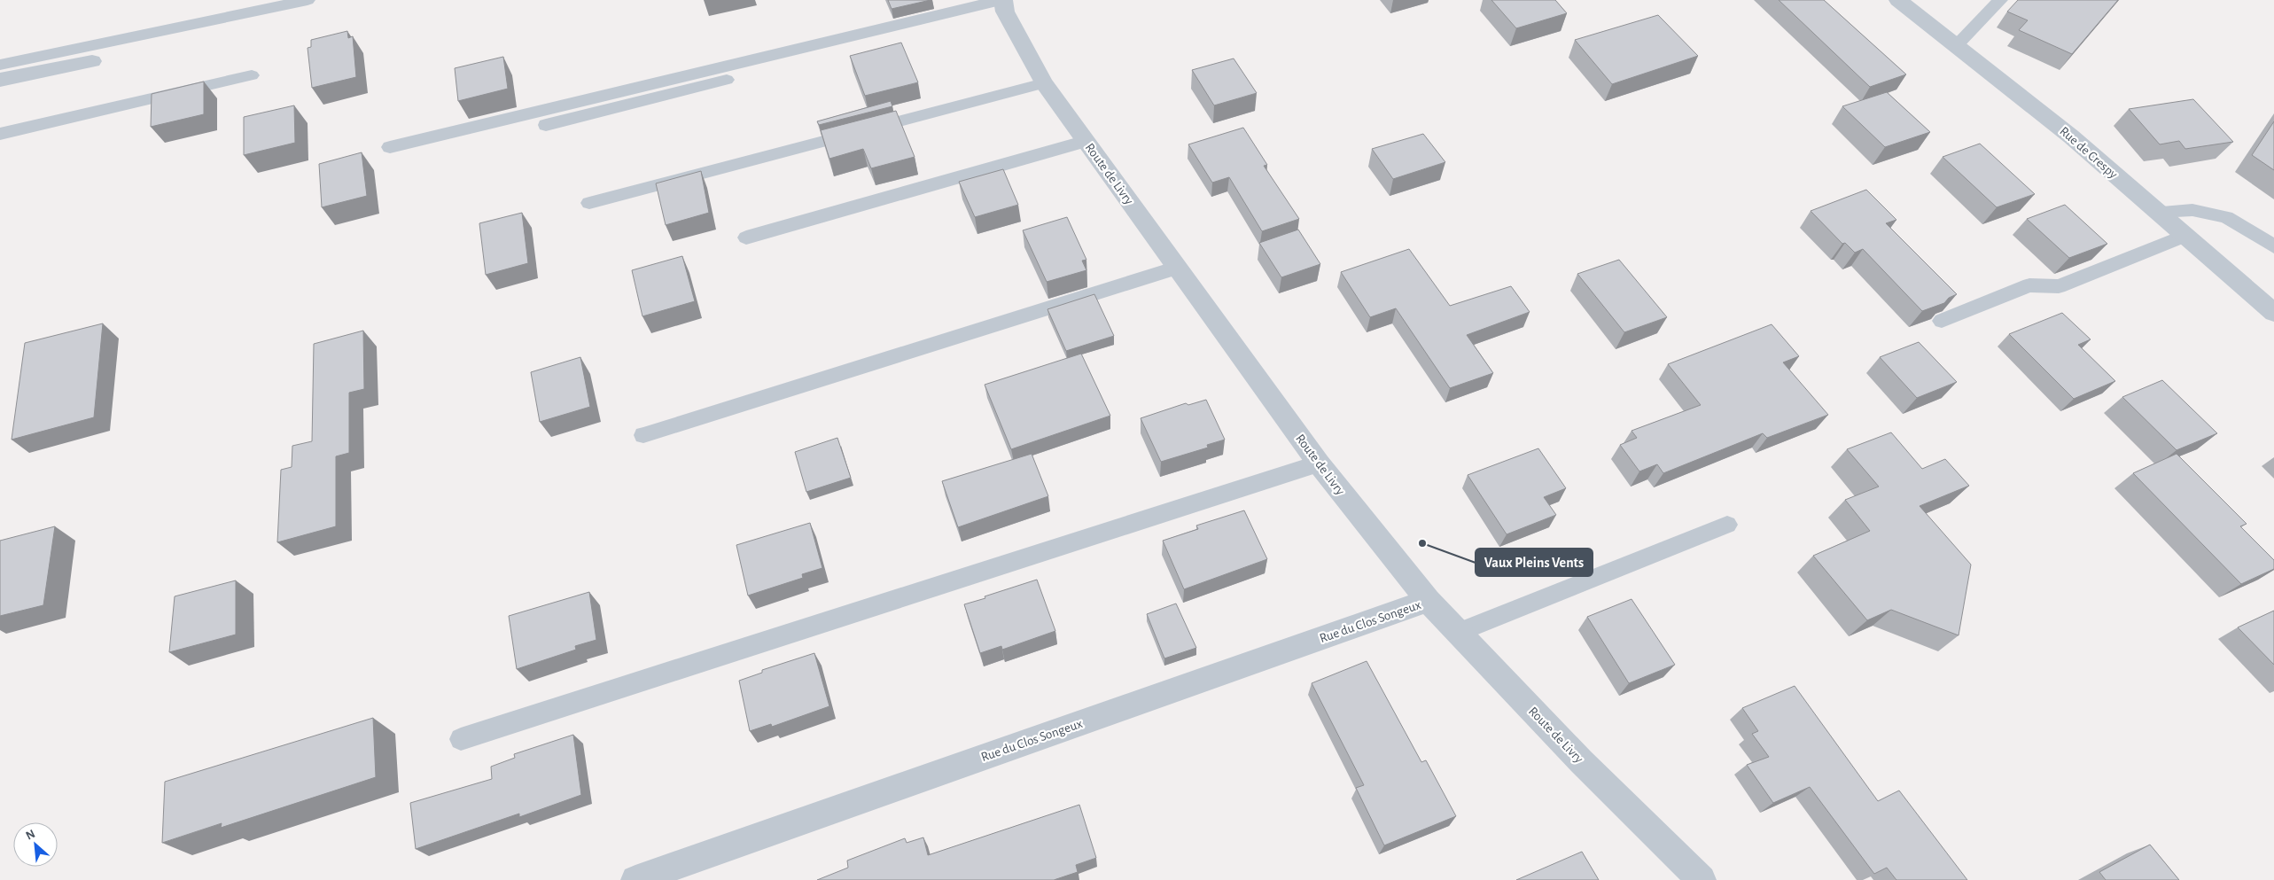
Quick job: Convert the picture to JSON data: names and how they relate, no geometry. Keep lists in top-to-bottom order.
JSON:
{
  "streets": {
    "street": ["Rue de Crespy", "Route de Livry", "Rue du Clos Songeux"]
  },
  "crossings": [
    ["Route de Livry", "Rue du Clos Songeux"]
  ],
  "places": ["Vaux Pleins Vents"],
  "north": "top left"
}
